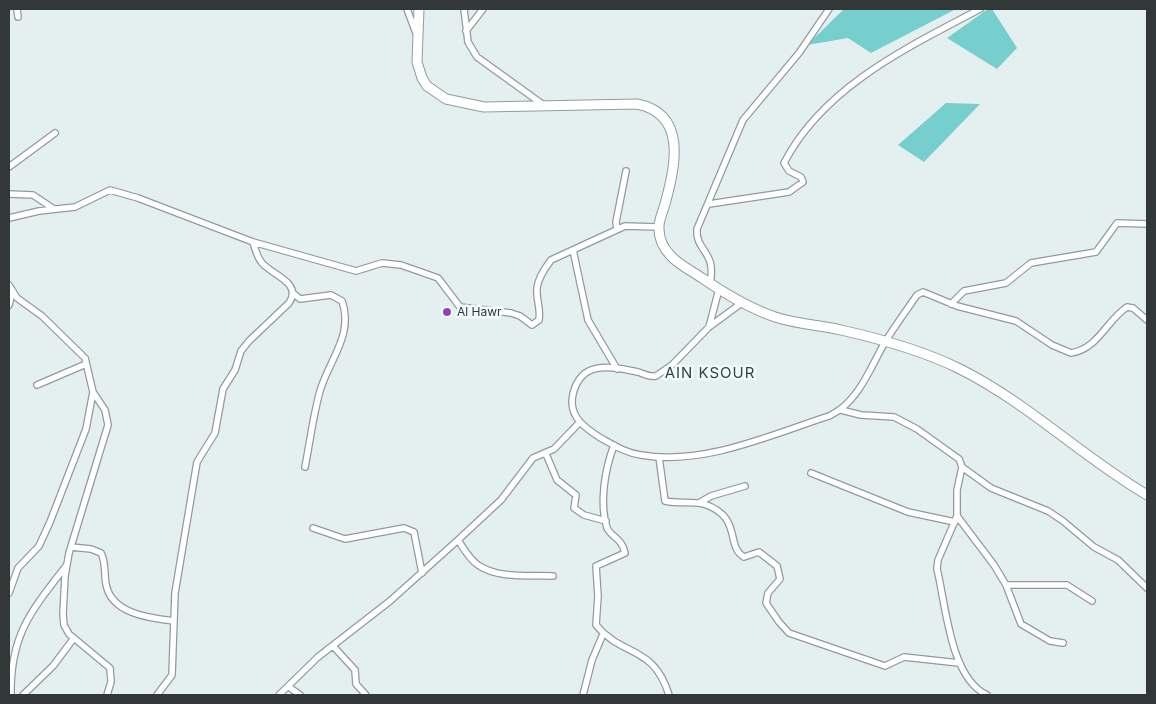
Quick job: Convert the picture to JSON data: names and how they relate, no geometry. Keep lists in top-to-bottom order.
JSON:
{
  "districts": ["AIN KSOUR"],
  "places": ["Al Hawr"]
}
